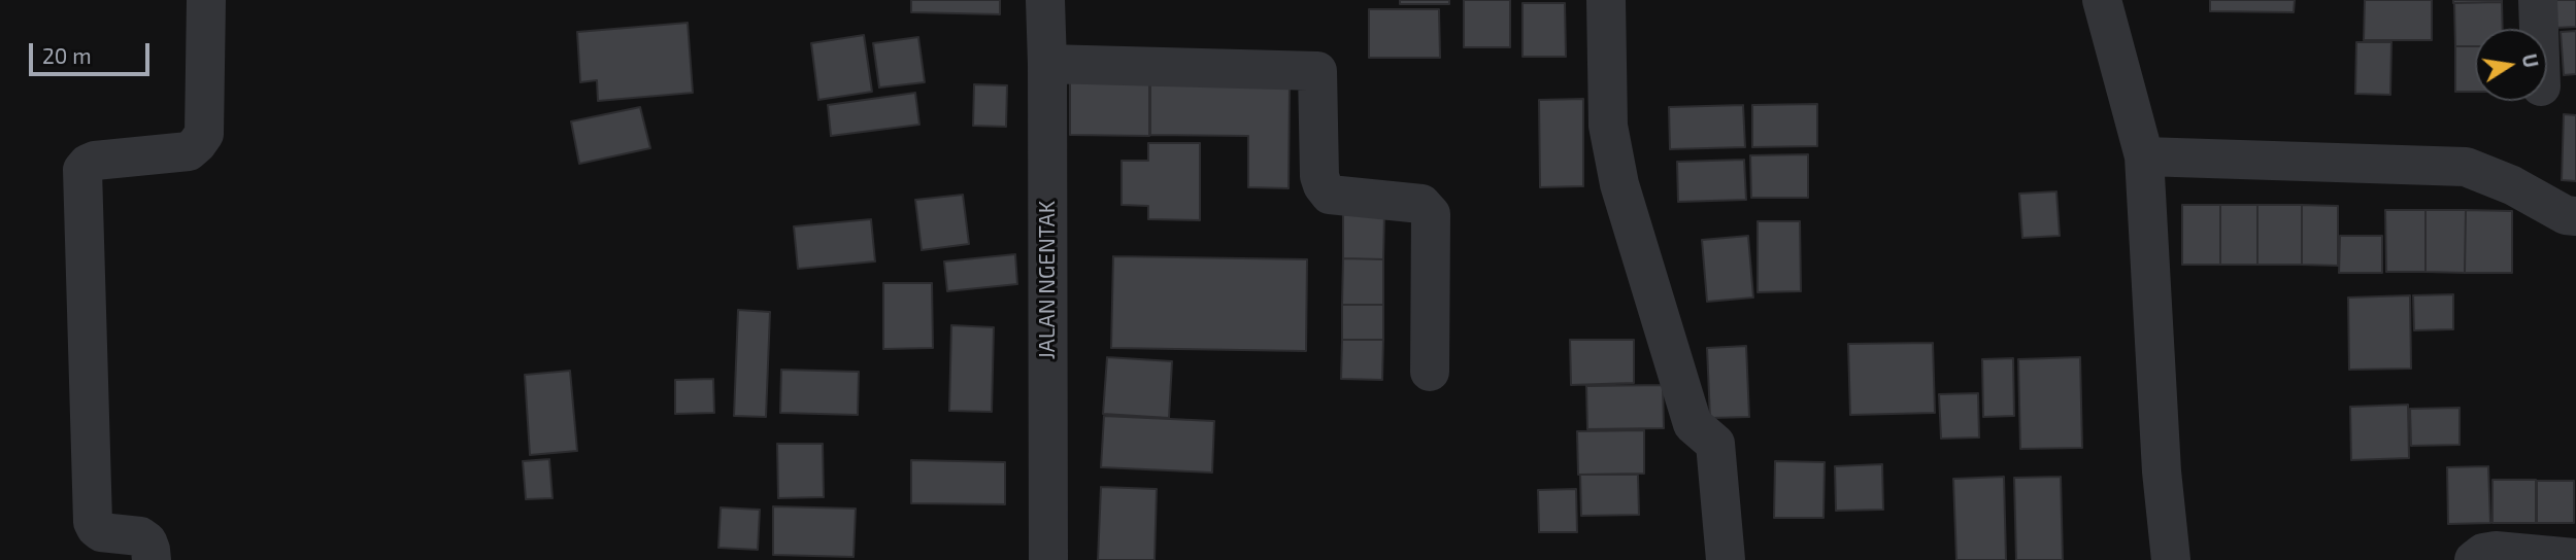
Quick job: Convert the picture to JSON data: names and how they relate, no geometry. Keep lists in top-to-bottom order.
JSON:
{
  "streets": {
    "street": ["JALAN NGENTAK"]
  },
  "scale_bar": "20 m",
  "north": "right"
}
